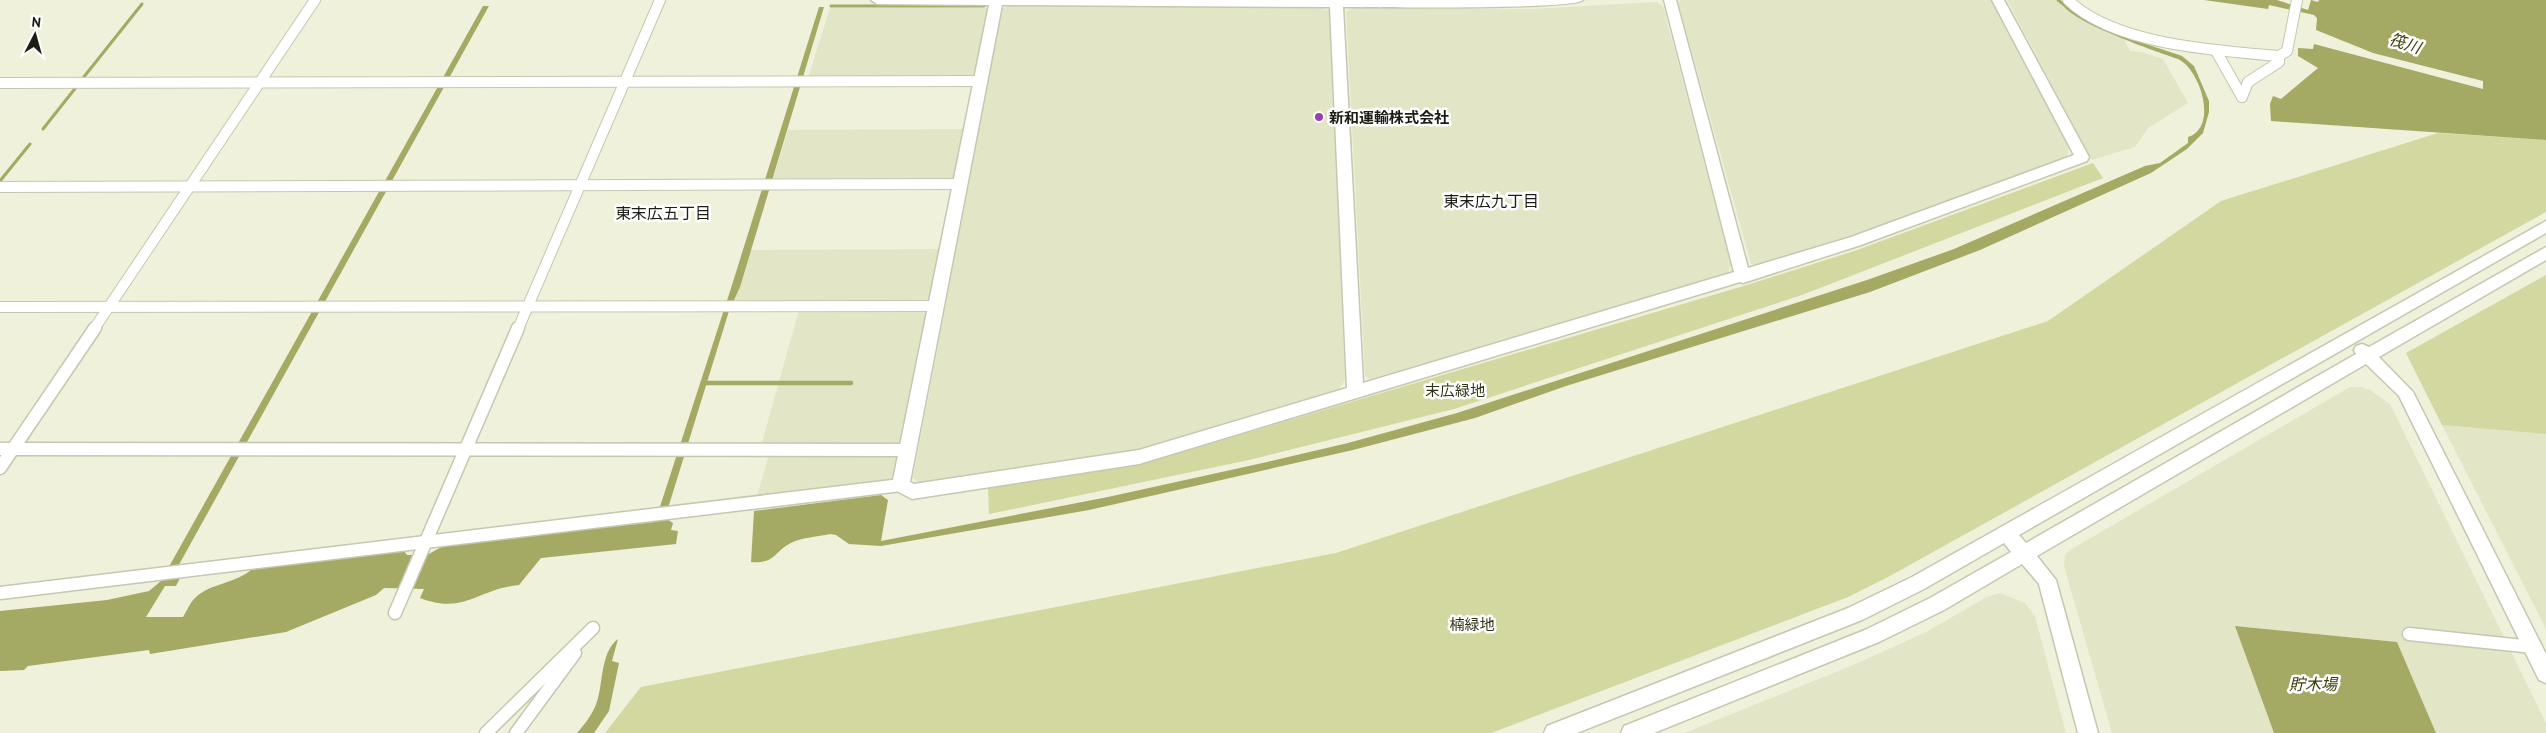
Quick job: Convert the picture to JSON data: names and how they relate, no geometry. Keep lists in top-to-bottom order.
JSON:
{
  "districts": ["東末広九丁目", "東末広五丁目"],
  "water": ["筏川", "貯木場"],
  "parks": ["末広緑地", "楠緑地"],
  "places": ["新和運輸株式会社"],
  "north": "top"
}
